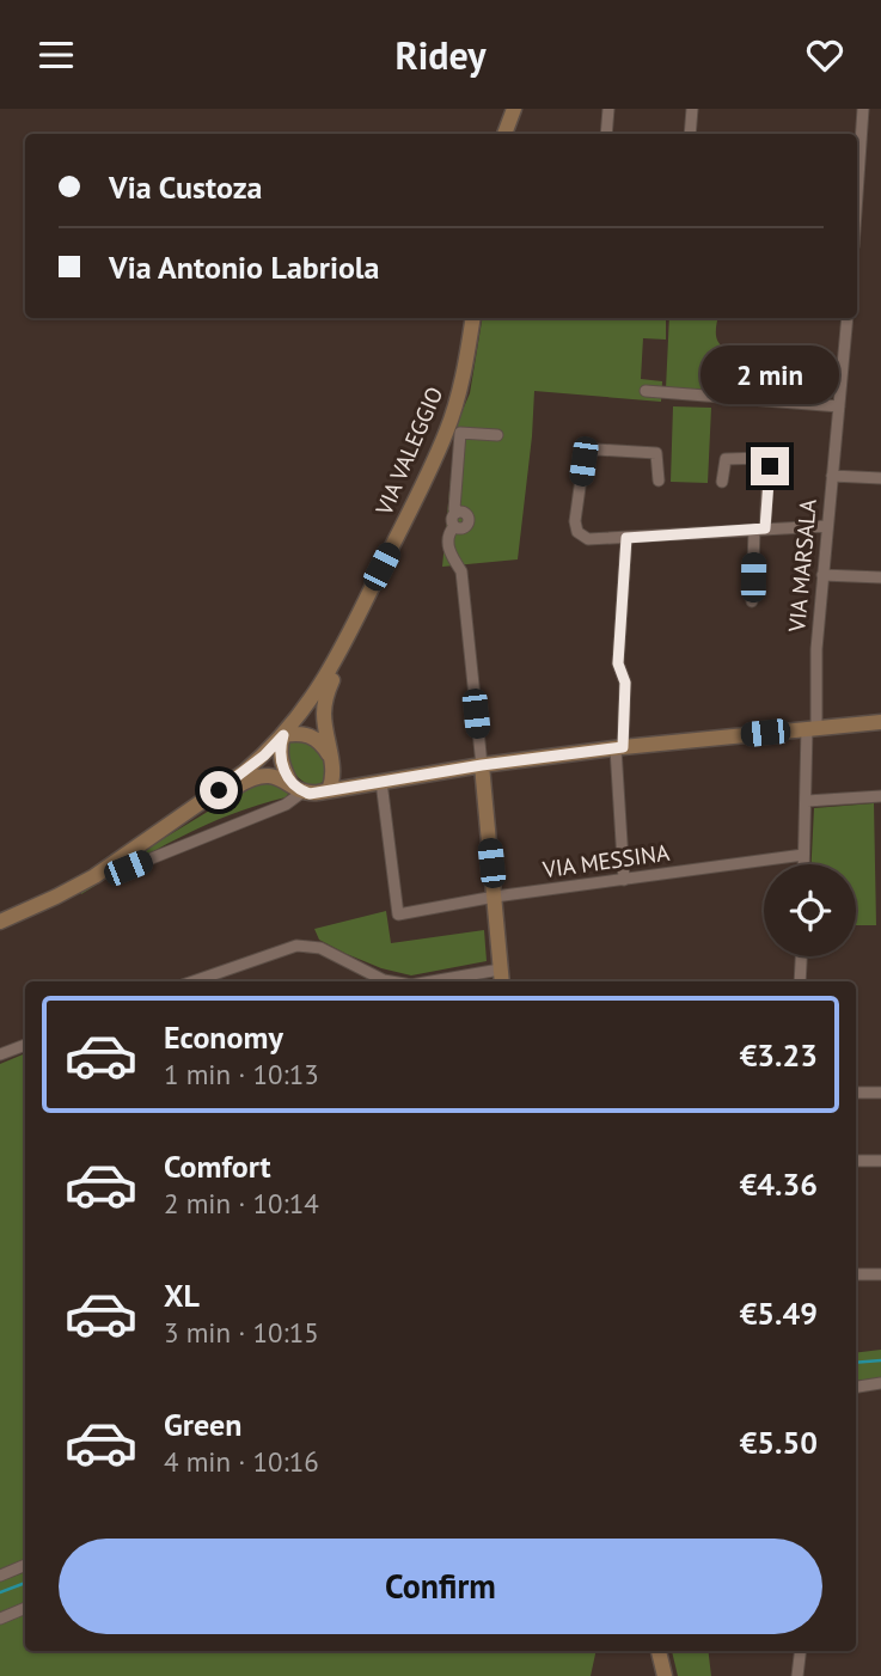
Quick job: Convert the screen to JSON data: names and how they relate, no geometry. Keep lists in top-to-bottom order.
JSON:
{
  "streets": {
    "main road": ["VIA VALEGGIO"],
    "street": ["VIA MARSALA", "VIA MESSINA"]
  },
  "crossings": [
    ["VIA MARSALA", "VIA MESSINA"]
  ],
  "page": {
    "header": "Ridey",
    "banner": ["Via Custoza", "Via Antonio Labriola"],
    "bubble": "2 min",
    "list": [
      {
        "name": "Economy",
        "note": "1 min · 10:13",
        "value": "€3.23"
      },
      {
        "name": "Comfort",
        "note": "2 min · 10:14",
        "value": "€4.36"
      },
      {
        "name": "XL",
        "note": "3 min · 10:15",
        "value": "€5.49"
      },
      {
        "name": "Green",
        "note": "4 min · 10:16",
        "value": "€5.50"
      }
    ],
    "buttons": "Confirm"
  }
}
